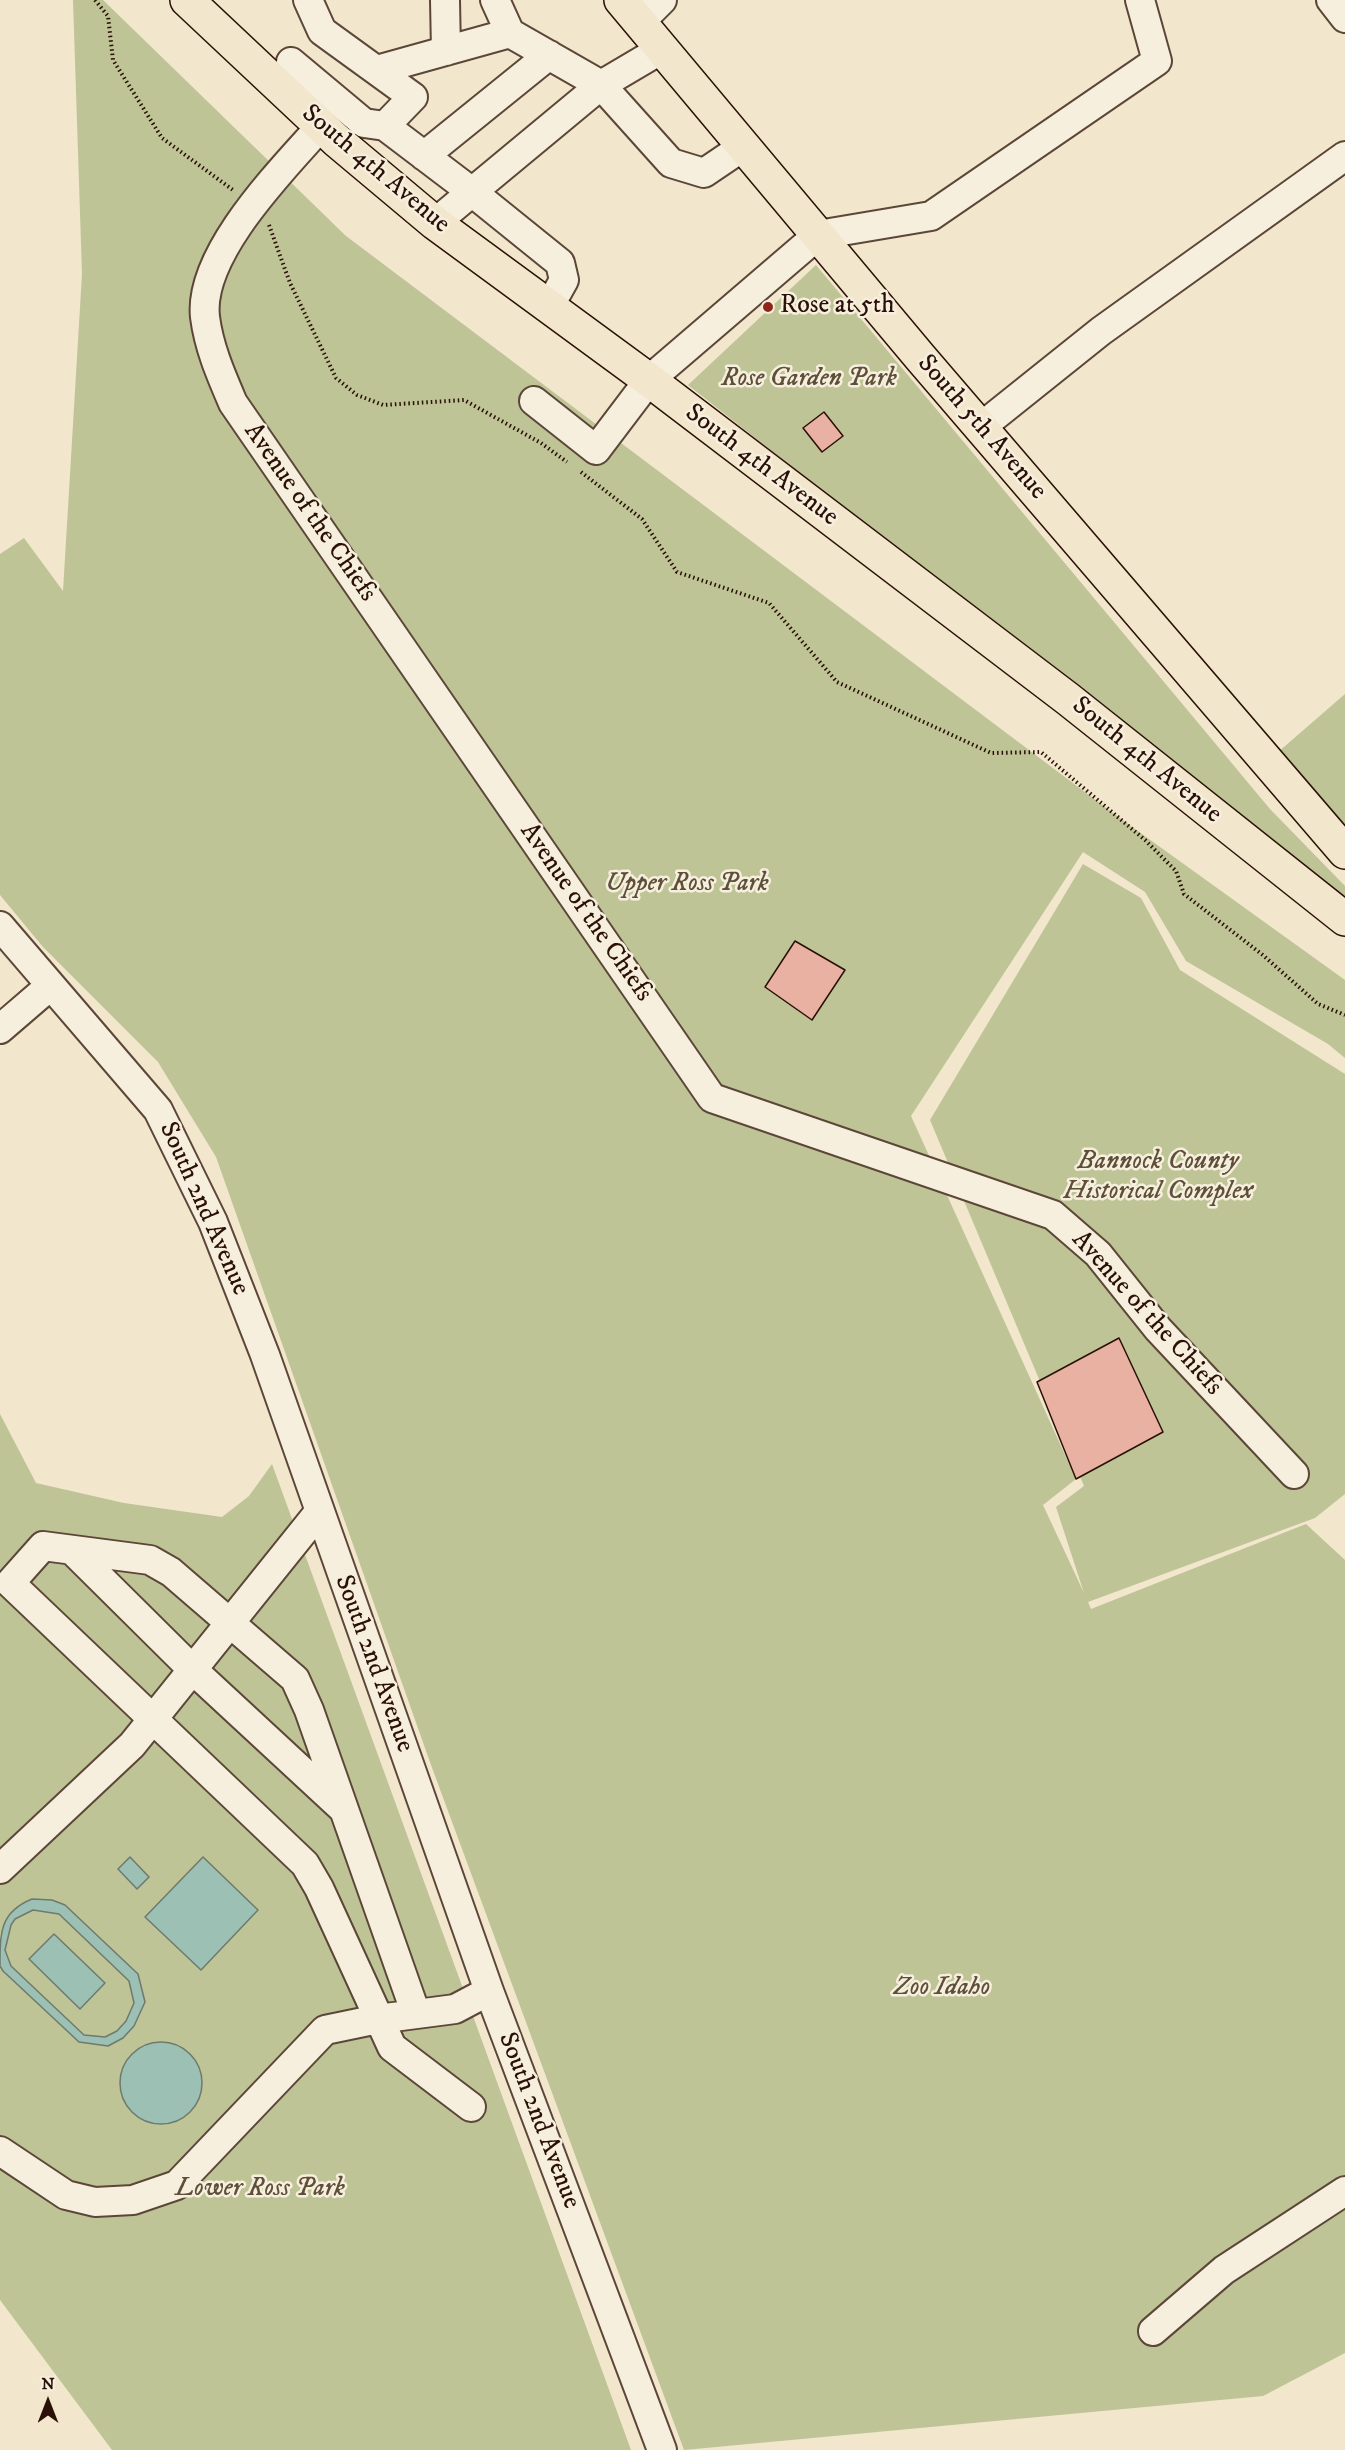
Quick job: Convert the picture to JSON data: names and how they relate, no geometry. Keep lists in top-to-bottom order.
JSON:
{
  "streets": {
    "main road": ["South 4th Avenue", "South 5th Avenue"],
    "street": ["Avenue of the Chiefs", "South 2nd Avenue"]
  },
  "crossings": [
    ["South 4th Avenue", "Avenue of the Chiefs"]
  ],
  "parks": [
    "Rose Garden Park",
    "Upper Ross Park",
    "Bannock County Historical Complex",
    "Zoo Idaho",
    "Lower Ross Park"
  ],
  "places": ["Rose at 5th"],
  "north": "top"
}
